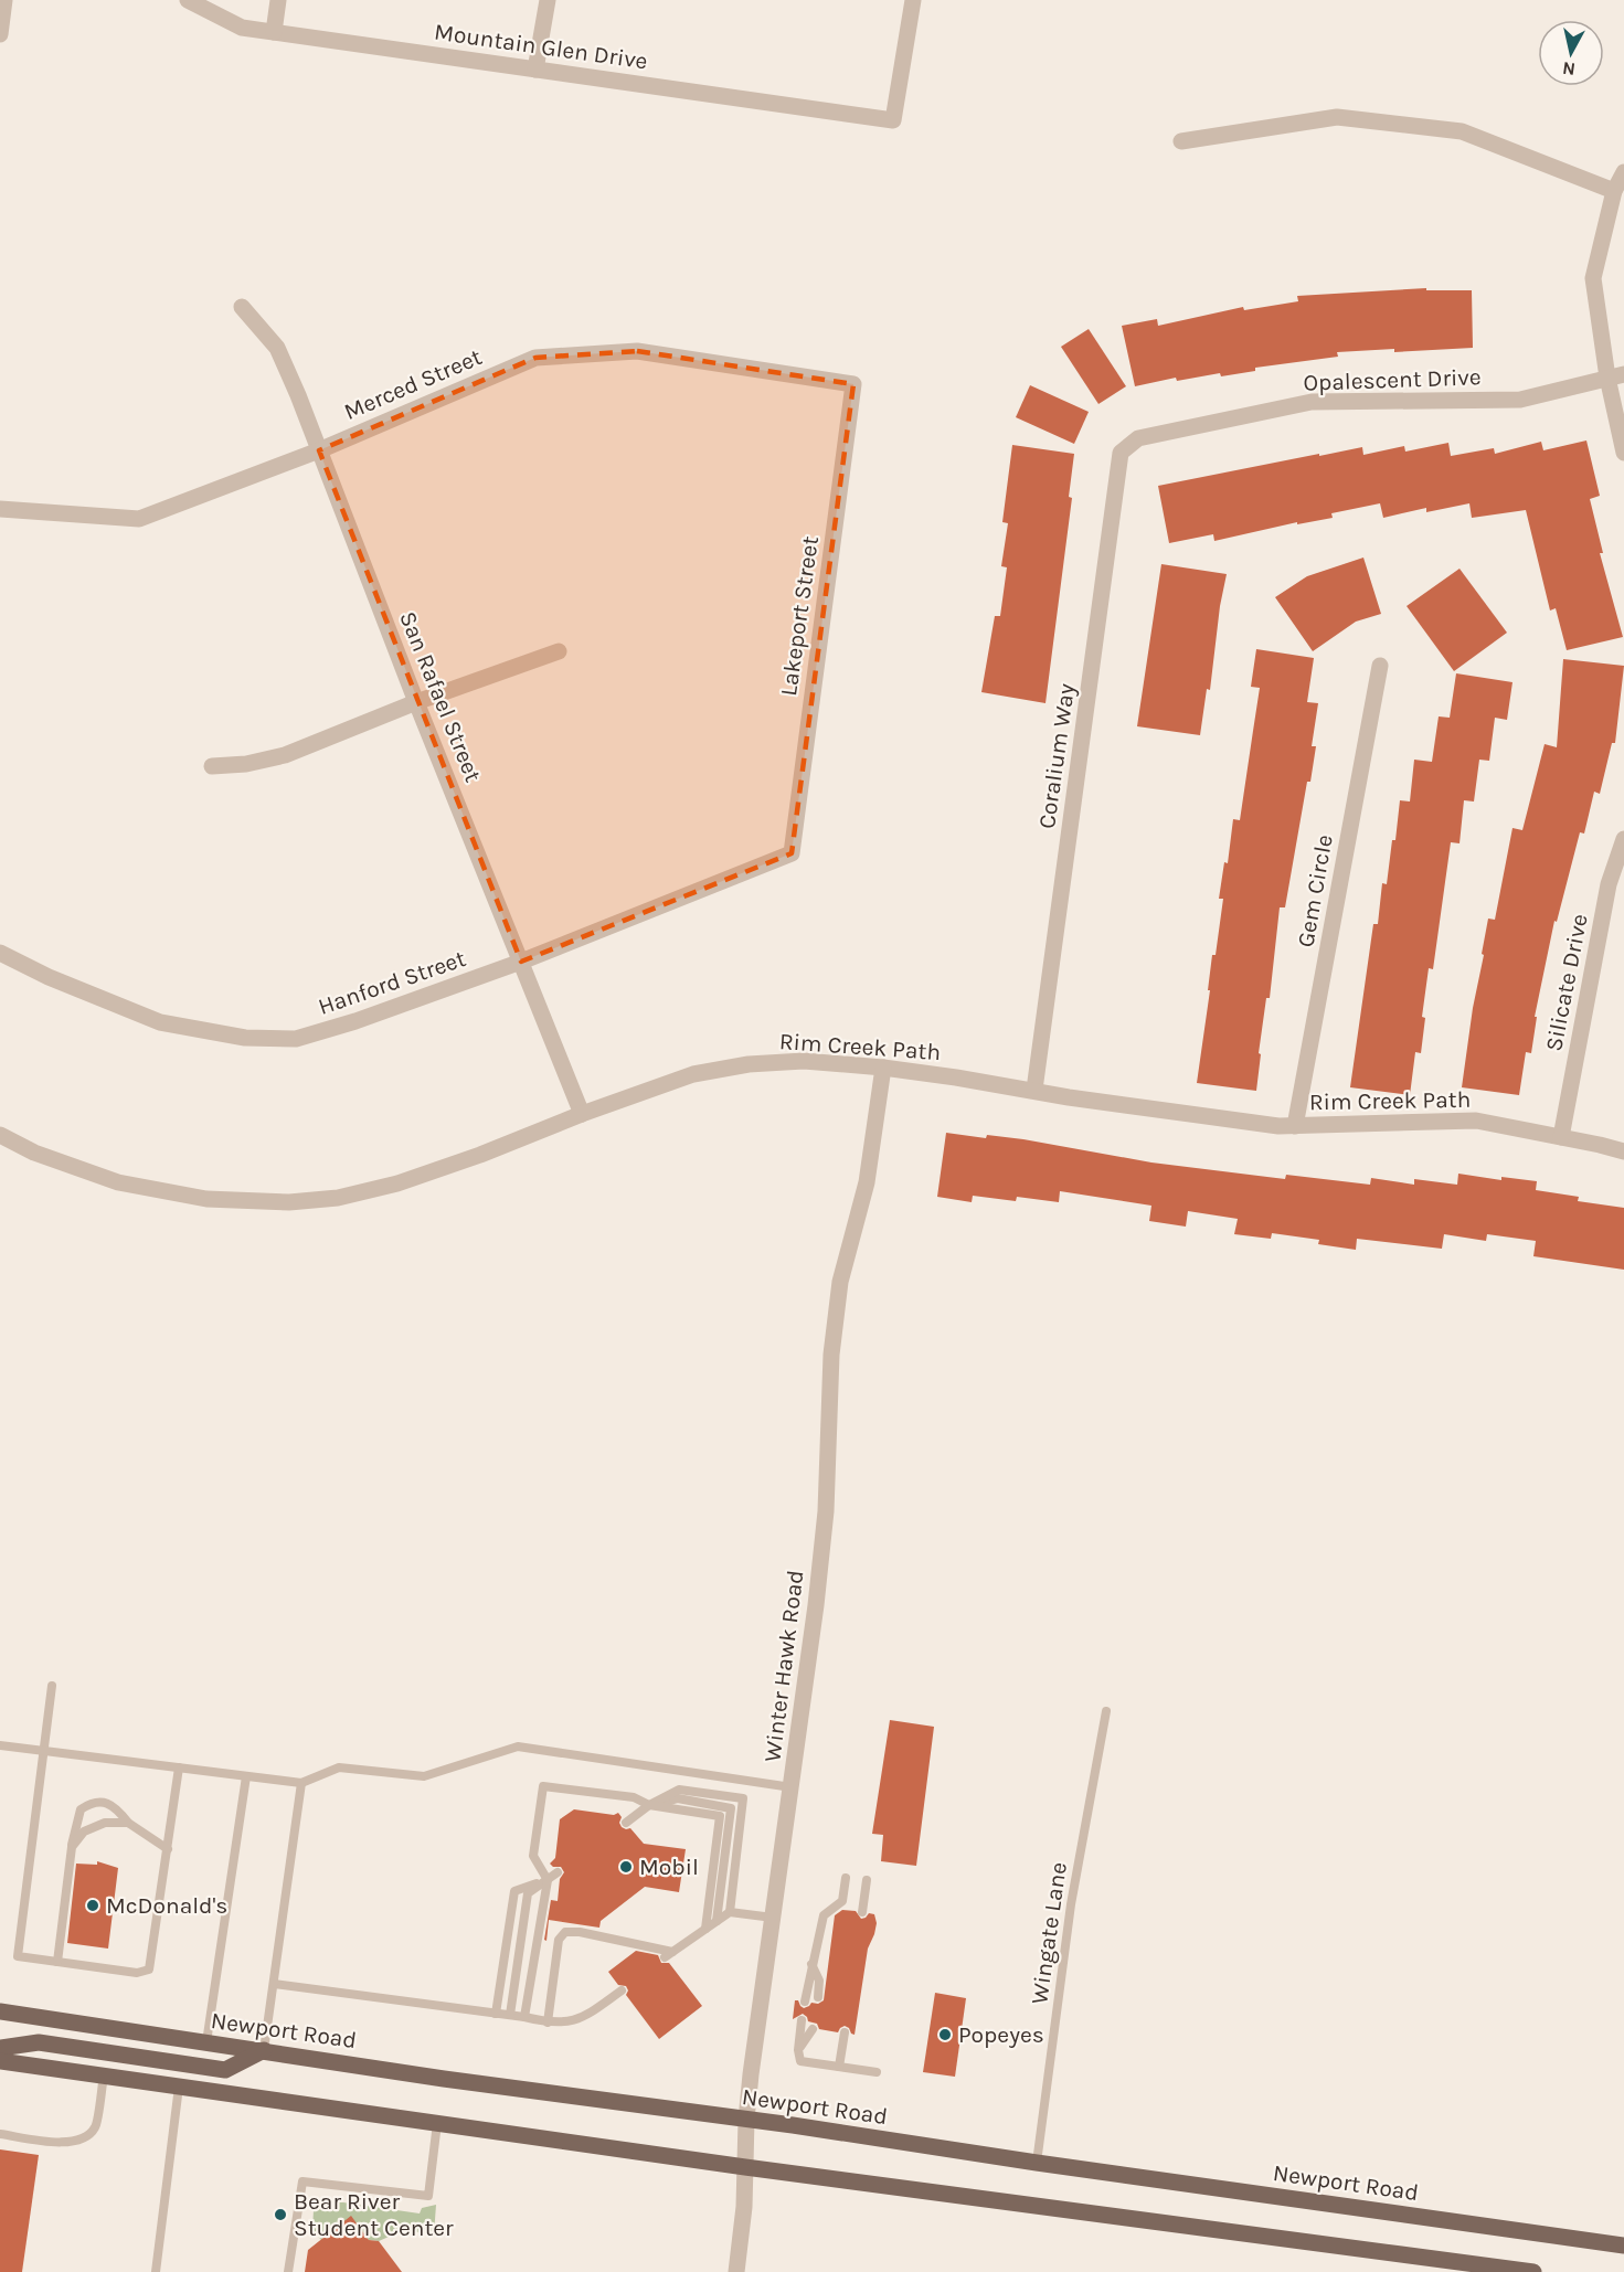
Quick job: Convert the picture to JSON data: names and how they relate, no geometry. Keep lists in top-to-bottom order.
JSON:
{
  "streets": {
    "main road": ["Newport Road"],
    "street": [
      "Mountain Glen Drive",
      "Opalescent Drive",
      "Merced Street",
      "Lakeport Street",
      "San Rafael Street",
      "Coralium Way",
      "Gem Circle",
      "Hanford Street",
      "Silicate Drive",
      "Rim Creek Path",
      "Winter Hawk Road"
    ],
    "lane": ["Wingate Lane"]
  },
  "crossings": [
    ["Opalescent Drive", "Coralium Way"],
    ["Merced Street", "Lakeport Street"],
    ["Merced Street", "San Rafael Street"],
    ["Lakeport Street", "Hanford Street"],
    ["San Rafael Street", "Hanford Street"],
    ["San Rafael Street", "Rim Creek Path"],
    ["Coralium Way", "Rim Creek Path"],
    ["Gem Circle", "Rim Creek Path"],
    ["Silicate Drive", "Rim Creek Path"],
    ["Rim Creek Path", "Winter Hawk Road"],
    ["Winter Hawk Road", "Newport Road"],
    ["Wingate Lane", "Newport Road"]
  ],
  "places": [
    "Mobil",
    "McDonald's",
    "Popeyes",
    "Bear River Student Center"
  ],
  "north": "bottom"
}
